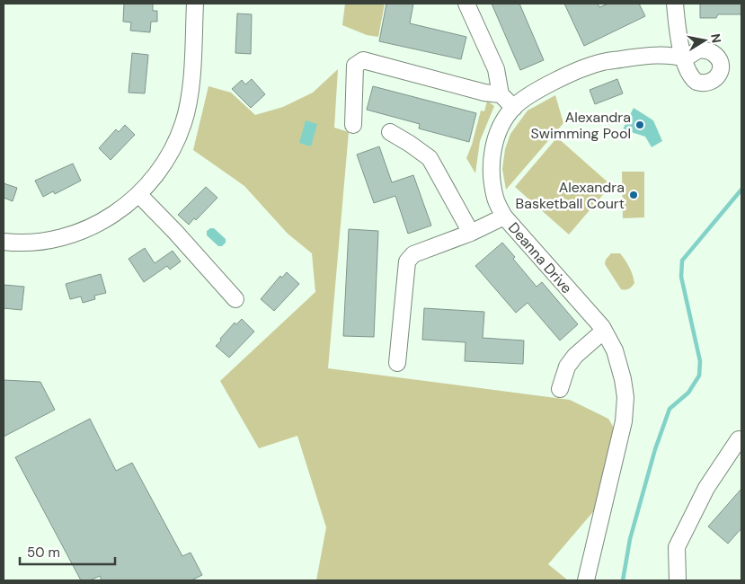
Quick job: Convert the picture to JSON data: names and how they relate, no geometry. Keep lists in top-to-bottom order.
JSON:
{
  "streets": {
    "street": ["Deanna Drive"]
  },
  "places": ["Alexandra Swimming Pool", "Alexandra Basketball Court"],
  "scale_bar": "50 m",
  "north": "right"
}
